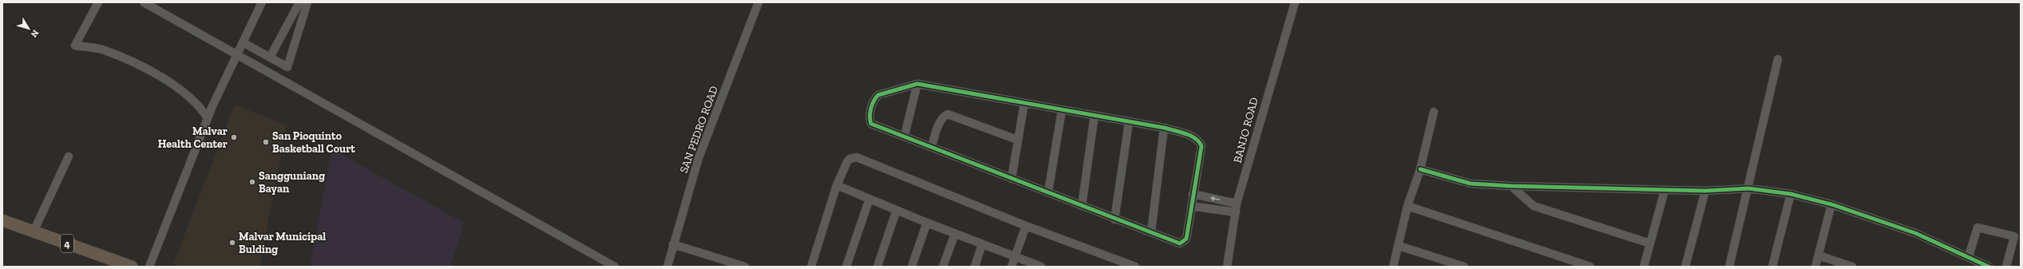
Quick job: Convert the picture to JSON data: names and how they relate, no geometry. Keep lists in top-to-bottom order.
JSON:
{
  "streets": {
    "highway": ["4"],
    "street": ["SAN PEDRO ROAD", "BANJO ROAD"]
  },
  "places": [
    "Malvar Health Center",
    "San Pioquinto Basketball Court",
    "Sangguniang Bayan",
    "Malvar Municipal Bulding"
  ],
  "north": "bottom right"
}
